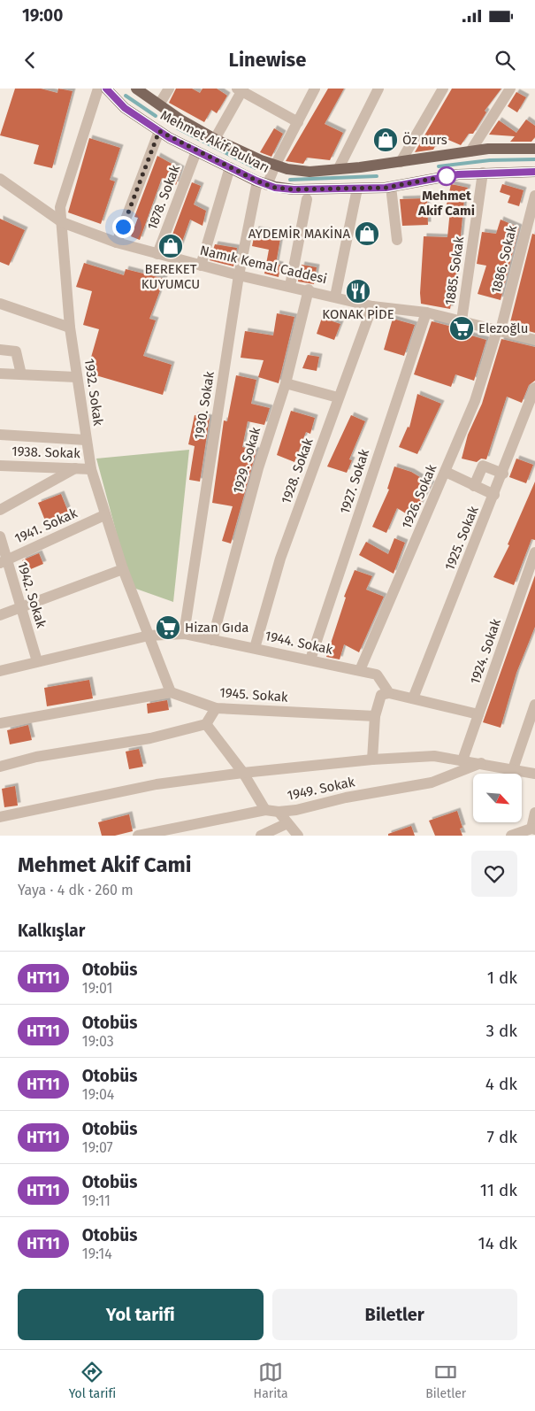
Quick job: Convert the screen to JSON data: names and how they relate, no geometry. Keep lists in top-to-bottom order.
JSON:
{
  "streets": {
    "main road": ["Mehmet Akif Bulvarı"],
    "street": [
      "1878. Sokak",
      "1886. Sokak",
      "Namık Kemal Caddesi",
      "1885. Sokak",
      "1932. Sokak",
      "1930. Sokak",
      "1938. Sokak",
      "1929. Sokak",
      "1928. Sokak",
      "1927. Sokak",
      "1926. Sokak",
      "1941. Sokak",
      "1925. Sokak",
      "1942. Sokak",
      "1944. Sokak",
      "1924. Sokak",
      "1945. Sokak",
      "1949. Sokak"
    ]
  },
  "crossings": [
    ["Mehmet Akif Bulvarı", "1878. Sokak"],
    ["Mehmet Akif Bulvarı", "1885. Sokak"],
    ["Mehmet Akif Bulvarı", "1930. Sokak"],
    ["1878. Sokak", "Namık Kemal Caddesi"],
    ["1886. Sokak", "Namık Kemal Caddesi"],
    ["1886. Sokak", "1926. Sokak"],
    ["Namık Kemal Caddesi", "1885. Sokak"],
    ["Namık Kemal Caddesi", "1932. Sokak"],
    ["Namık Kemal Caddesi", "1930. Sokak"],
    ["Namık Kemal Caddesi", "1929. Sokak"],
    ["Namık Kemal Caddesi", "1928. Sokak"],
    ["Namık Kemal Caddesi", "1927. Sokak"],
    ["Namık Kemal Caddesi", "1926. Sokak"],
    ["1932. Sokak", "1938. Sokak"],
    ["1932. Sokak", "1941. Sokak"],
    ["1932. Sokak", "1944. Sokak"],
    ["1932. Sokak", "1945. Sokak"],
    ["1930. Sokak", "1944. Sokak"],
    ["1929. Sokak", "1944. Sokak"],
    ["1928. Sokak", "1944. Sokak"],
    ["1927. Sokak", "1944. Sokak"],
    ["1926. Sokak", "1944. Sokak"],
    ["1941. Sokak", "1942. Sokak"],
    ["1942. Sokak", "1944. Sokak"]
  ],
  "places": {
    "shop": ["Öz nurs", "AYDEMİR MAKİNA", "BEREKET KUYUMCU"],
    "other": ["Mehmet Akif Cami"],
    "restaurant": ["KONAK PİDE"],
    "supermarket": ["Elezoğlu", "Hizan Gıda"]
  },
  "lines": ["bus line HT11"],
  "north": "bottom right",
  "page": {
    "status": "19:00",
    "header": "Linewise",
    "heading": [
      ["Mehmet Akif Cami", "Yaya · 4 dk · 260 m"],
      "Kalkışlar"
    ],
    "list": [
      {
        "mark": "HT11",
        "name": "Otobüs",
        "note": "19:01",
        "value": "1 dk"
      },
      {
        "mark": "HT11",
        "name": "Otobüs",
        "note": "19:03",
        "value": "3 dk"
      },
      {
        "mark": "HT11",
        "name": "Otobüs",
        "note": "19:04",
        "value": "4 dk"
      },
      {
        "mark": "HT11",
        "name": "Otobüs",
        "note": "19:07",
        "value": "7 dk"
      },
      {
        "mark": "HT11",
        "name": "Otobüs",
        "note": "19:11",
        "value": "11 dk"
      },
      {
        "mark": "HT11",
        "name": "Otobüs",
        "note": "19:14",
        "value": "14 dk"
      }
    ],
    "buttons": ["Yol tarifi", "Biletler"],
    "tabs": ["Yol tarifi", "Harita", "Biletler"]
  }
}
